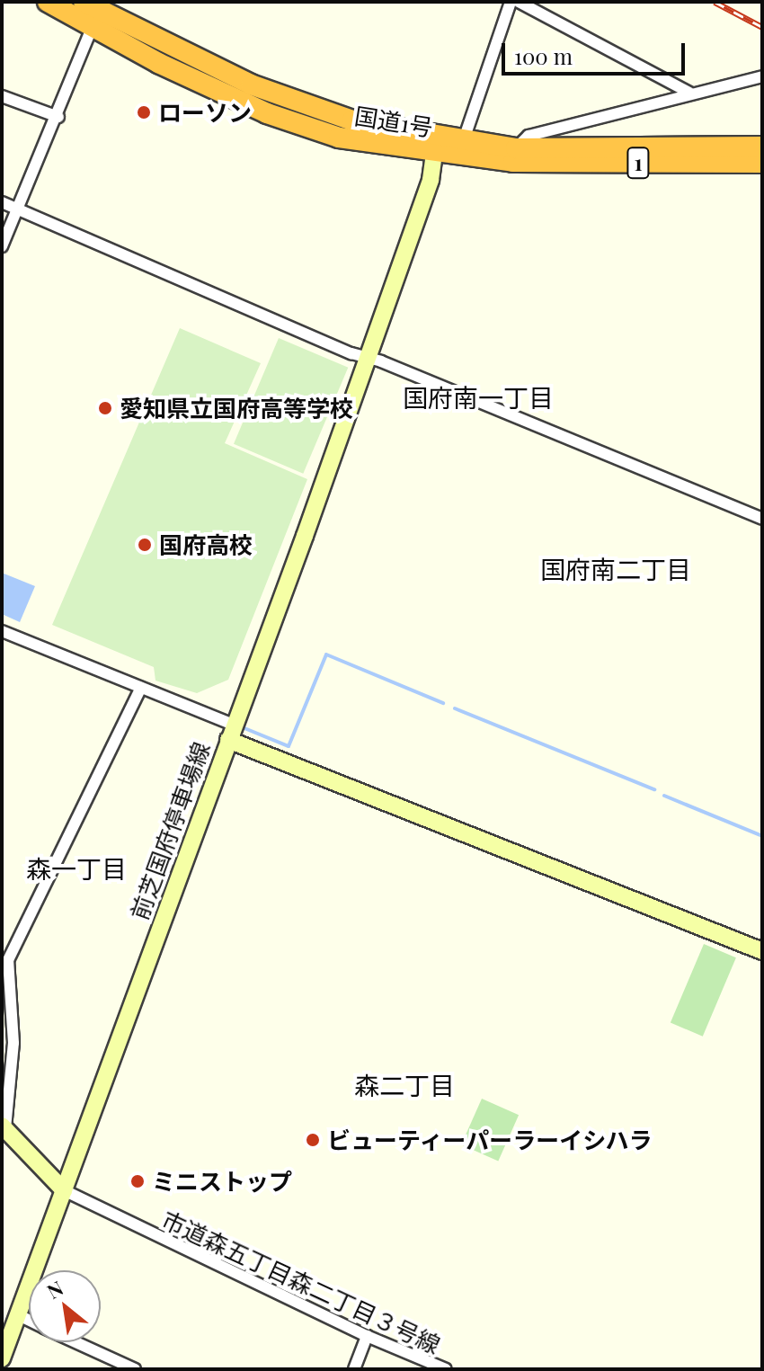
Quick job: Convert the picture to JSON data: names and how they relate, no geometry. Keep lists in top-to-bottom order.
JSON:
{
  "streets": {
    "highway": ["国道1号", "1"],
    "main road": ["前芝国府停車場線"],
    "street": ["市道森五丁目森二丁目３号線"]
  },
  "crossings": [
    ["前芝国府停車場線", "市道森五丁目森二丁目３号線"]
  ],
  "districts": [
    "国府南一丁目",
    "国府南二丁目",
    "森一丁目",
    "森二丁目"
  ],
  "places": [
    "ローソン",
    "愛知県立国府高等学校",
    "国府高校",
    "ビューティーパーラーイシハラ",
    "ミニストップ"
  ],
  "scale_bar": "100 m",
  "north": "top left"
}
